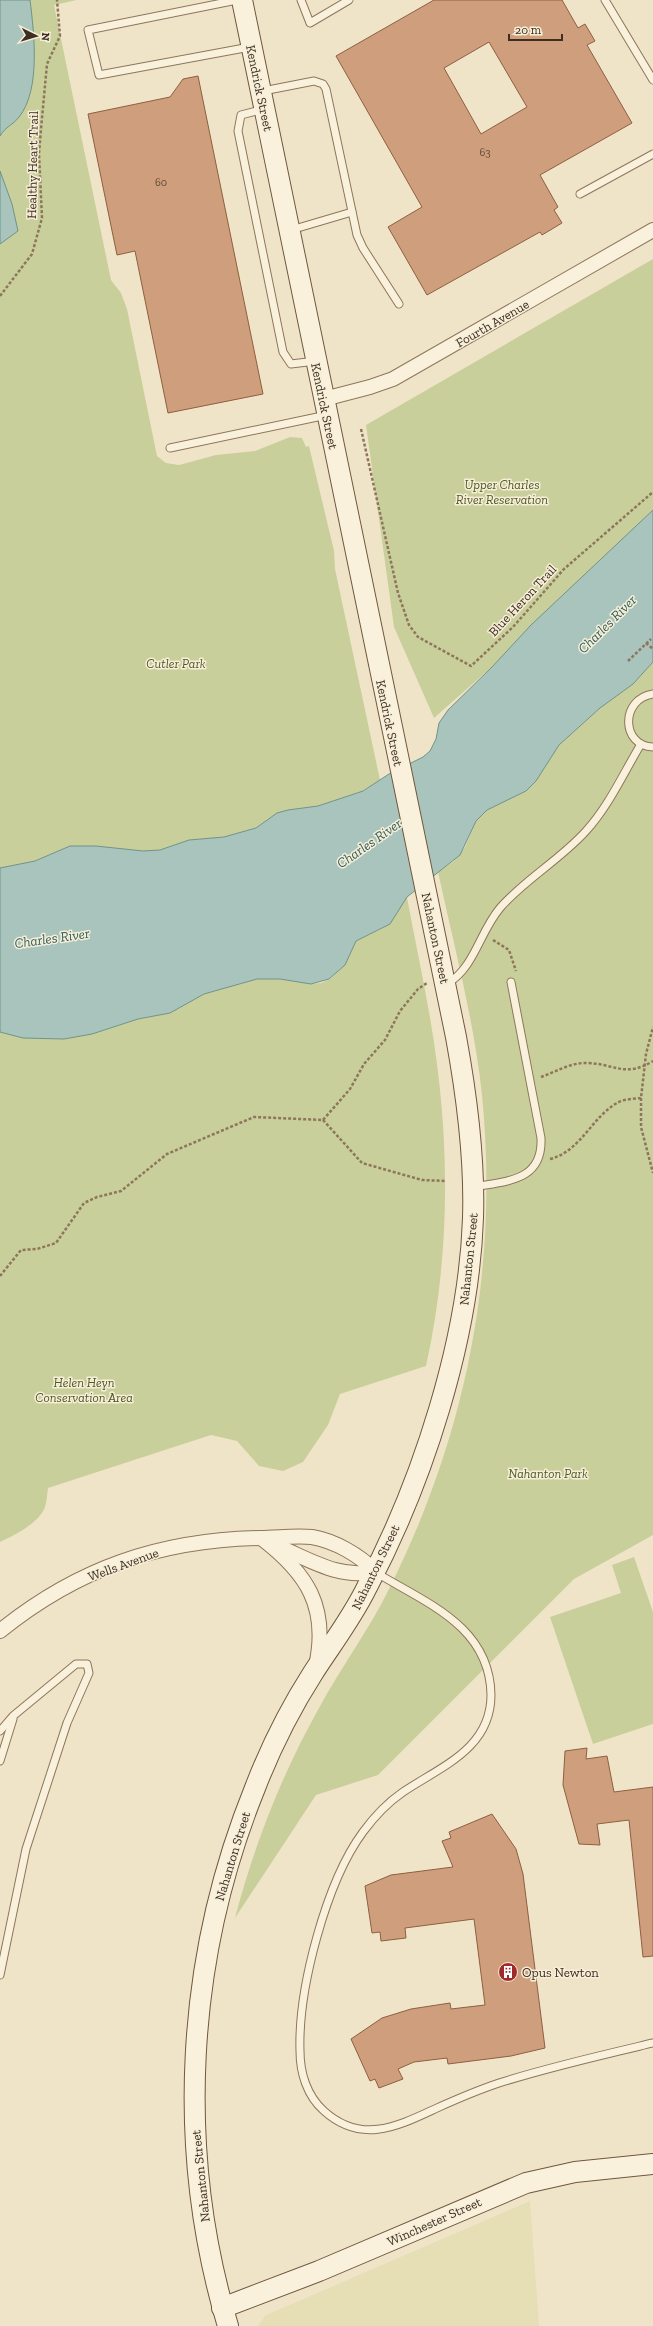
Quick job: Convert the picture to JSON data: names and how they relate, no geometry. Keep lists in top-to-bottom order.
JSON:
{
  "streets": {
    "main road": ["Kendrick Street", "Nahanton Street", "Winchester Street"],
    "street": ["Fourth Avenue", "Wells Avenue"],
    "path": ["Healthy Heart Trail", "Blue Heron Trail"]
  },
  "crossings": [
    ["Kendrick Street", "Fourth Avenue"],
    ["Kendrick Street", "Nahanton Street"],
    ["Nahanton Street", "Wells Avenue"],
    ["Nahanton Street", "Winchester Street"]
  ],
  "water": ["Charles River"],
  "parks": [
    "Upper Charles River Reservation",
    "Cutler Park",
    "Helen Heyn Conservation Area",
    "Nahanton Park"
  ],
  "places": {
    "building": ["Opus Newton"]
  },
  "house_numbers": ["63", "60"],
  "scale_bar": "20 m",
  "north": "right"
}
